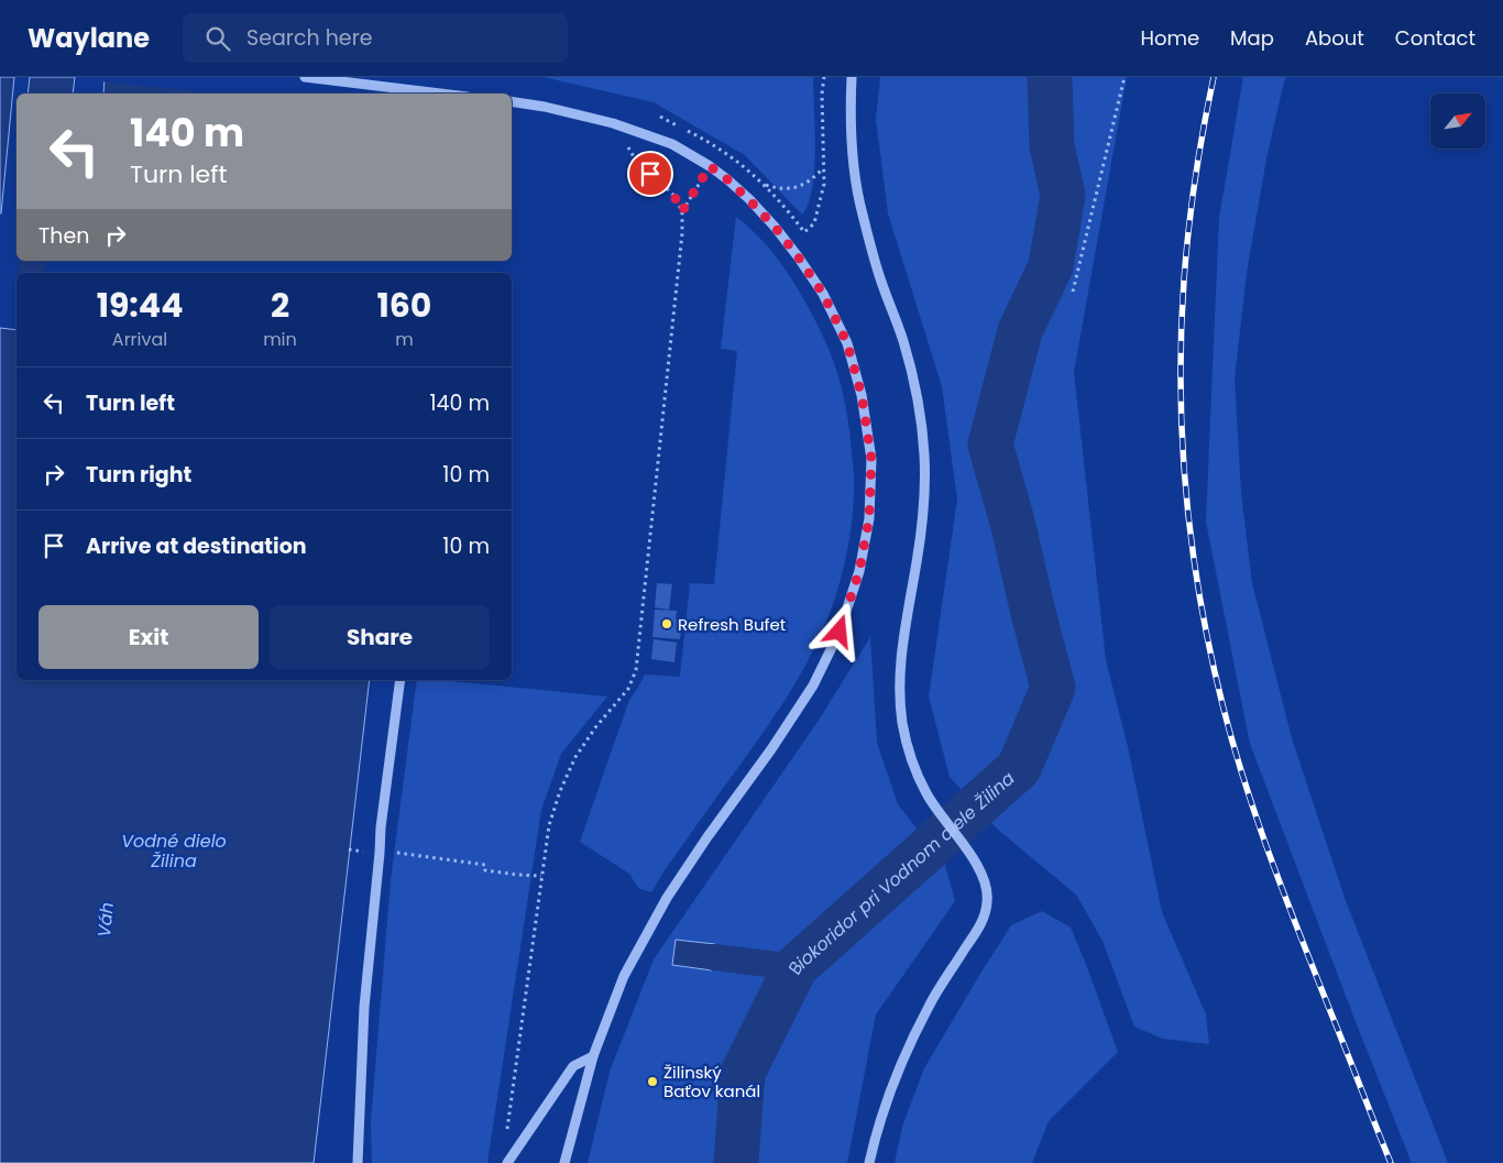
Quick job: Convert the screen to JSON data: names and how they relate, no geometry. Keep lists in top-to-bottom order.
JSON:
{
  "water": ["Vodné dielo Žilina", "Biokoridor pri Vodnom diele Žilina", "Váh"],
  "places": ["Refresh Bufet", "Žilinský Baťov kanál"],
  "north": "top right",
  "page": {
    "header": "Waylane",
    "search": "Search here",
    "nav": [
      "Home",
      "Map",
      "About",
      "Contact"
    ],
    "turn": ["140 m", "Turn left"],
    "then": "Then",
    "eta": [
      "19:44",
      "Arrival",
      "2",
      "min",
      "160",
      "m"
    ],
    "list": [
      {
        "name": "Turn left",
        "value": "140 m"
      },
      {
        "name": "Turn right",
        "value": "10 m"
      },
      {
        "name": "Arrive at destination",
        "value": "10 m"
      }
    ],
    "buttons": ["Exit", "Share"]
  }
}
